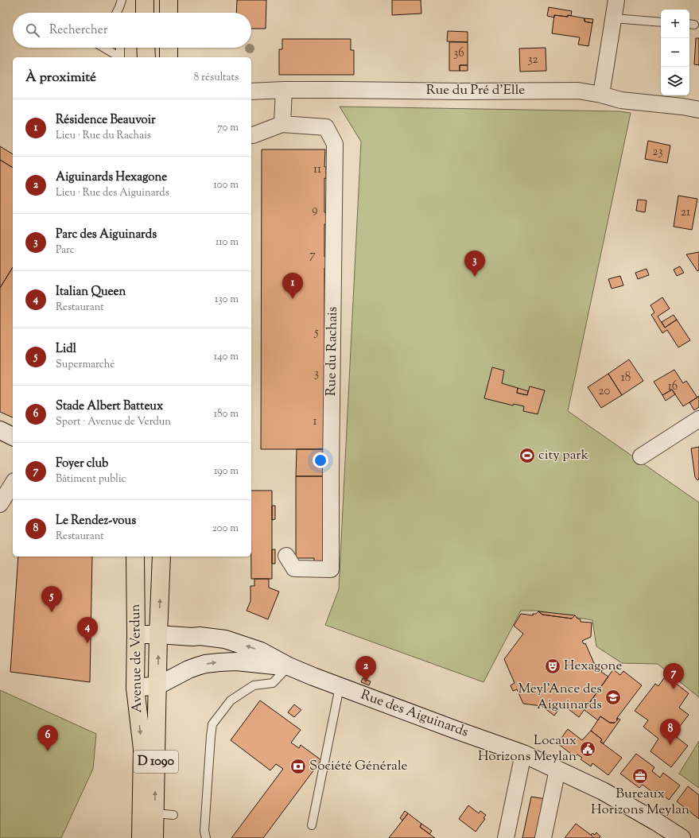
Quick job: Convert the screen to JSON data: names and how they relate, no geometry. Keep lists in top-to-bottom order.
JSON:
{
  "streets": {
    "main road": ["Avenue de Verdun", "D 1090"],
    "street": ["Rue du Pré d'Elle", "Rue du Rachais", "Rue des Aiguinards"]
  },
  "crossings": [
    ["Avenue de Verdun", "Rue des Aiguinards"]
  ],
  "places": {
    "sports": ["city park"],
    "theatre": ["Hexagone"],
    "school or university": ["Meyl'Ance des Aiguinards"],
    "public building": ["Locaux Horizons Meylan"],
    "bank": ["Société Générale"],
    "office": ["Bureaux Horizons Meylan"]
  },
  "house_numbers": [
    "36",
    "32",
    "23",
    "11",
    "9",
    "21",
    "7",
    "5",
    "3",
    "18",
    "16",
    "20",
    "1"
  ],
  "page": {
    "map_buttons": ["+", "−"],
    "search": "Rechercher",
    "heading": ["À proximité", "8 résultats"],
    "list": [
      {
        "mark": "1",
        "name": "Résidence Beauvoir",
        "note": "Lieu · Rue du Rachais",
        "value": "70 m"
      },
      {
        "mark": "2",
        "name": "Aiguinards Hexagone",
        "note": "Lieu · Rue des Aiguinards",
        "value": "100 m"
      },
      {
        "mark": "3",
        "name": "Parc des Aiguinards",
        "note": "Parc",
        "value": "110 m"
      },
      {
        "mark": "4",
        "name": "Italian Queen",
        "note": "Restaurant",
        "value": "130 m"
      },
      {
        "mark": "5",
        "name": "Lidl",
        "note": "Supermarché",
        "value": "140 m"
      },
      {
        "mark": "6",
        "name": "Stade Albert Batteux",
        "note": "Sport · Avenue de Verdun",
        "value": "180 m"
      },
      {
        "mark": "7",
        "name": "Foyer club",
        "note": "Bâtiment public",
        "value": "190 m"
      },
      {
        "mark": "8",
        "name": "Le Rendez-vous",
        "note": "Restaurant",
        "value": "200 m"
      }
    ],
    "pins": [
      "3",
      "1",
      "5",
      "4",
      "2",
      "7",
      "8",
      "6"
    ]
  }
}
